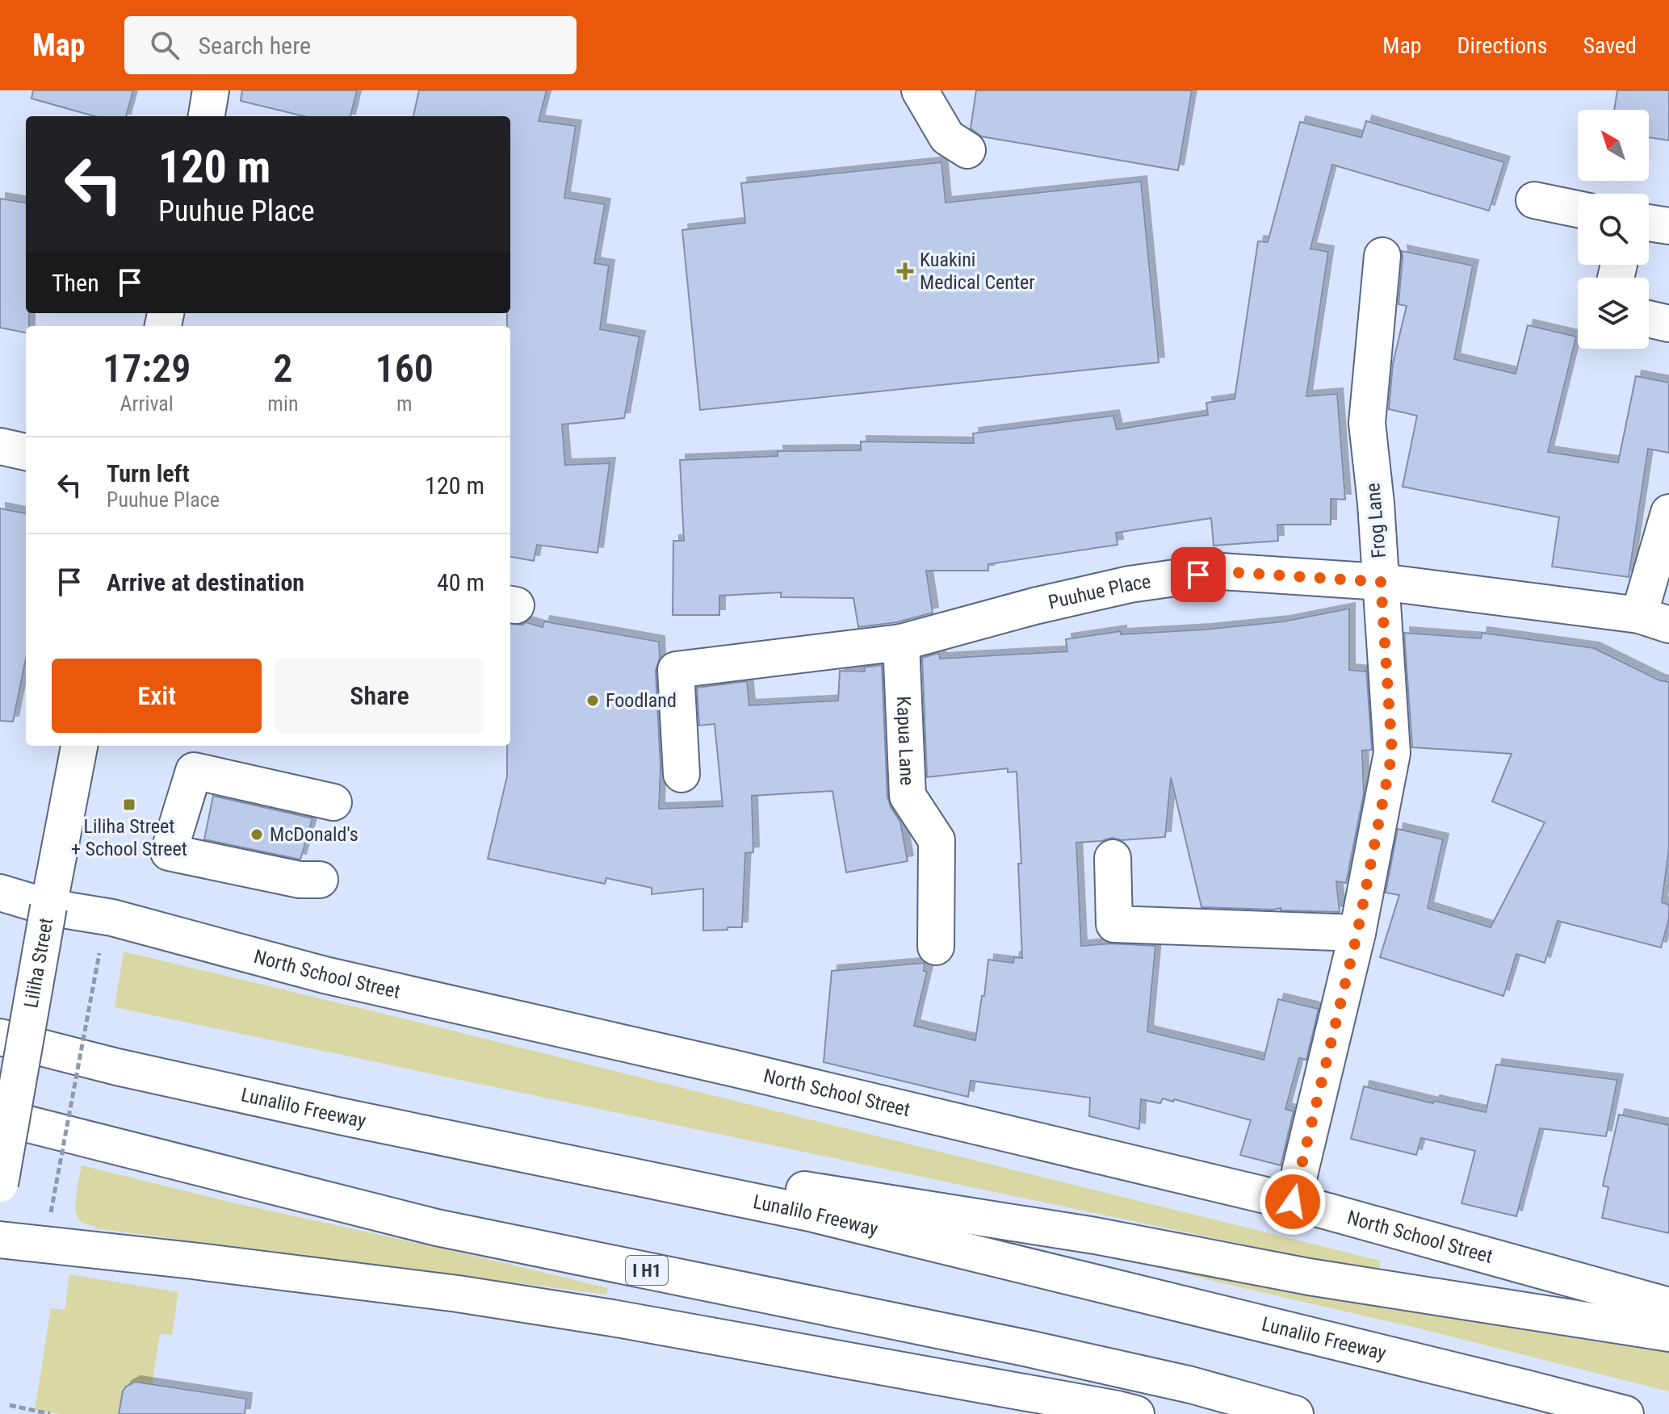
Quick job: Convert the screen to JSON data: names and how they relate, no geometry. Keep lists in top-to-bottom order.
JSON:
{
  "streets": {
    "main road": [
      "Frog Lane",
      "Puuhue Place",
      "Kapua Lane",
      "Liliha Street",
      "North School Street",
      "Lunalilo Freeway",
      "I H1"
    ]
  },
  "crossings": [
    ["Frog Lane", "Puuhue Place"],
    ["Frog Lane", "North School Street"],
    ["Puuhue Place", "Kapua Lane"],
    ["Liliha Street", "North School Street"]
  ],
  "places": {
    "health": ["Kuakini Medical Center"],
    "other": ["Foodland", "McDonald's"],
    "transit": ["Liliha Street + School Street"]
  },
  "north": "top left",
  "page": {
    "header": "Map",
    "search": "Search here",
    "nav": ["Map", "Directions", "Saved"],
    "turn": ["120 m", "Puuhue Place"],
    "then": "Then",
    "eta": [
      "17:29",
      "Arrival",
      "2",
      "min",
      "160",
      "m"
    ],
    "list": [
      {
        "name": "Turn left",
        "note": "Puuhue Place",
        "value": "120 m"
      },
      {
        "name": "Arrive at destination",
        "value": "40 m"
      }
    ],
    "buttons": ["Exit", "Share"]
  }
}
